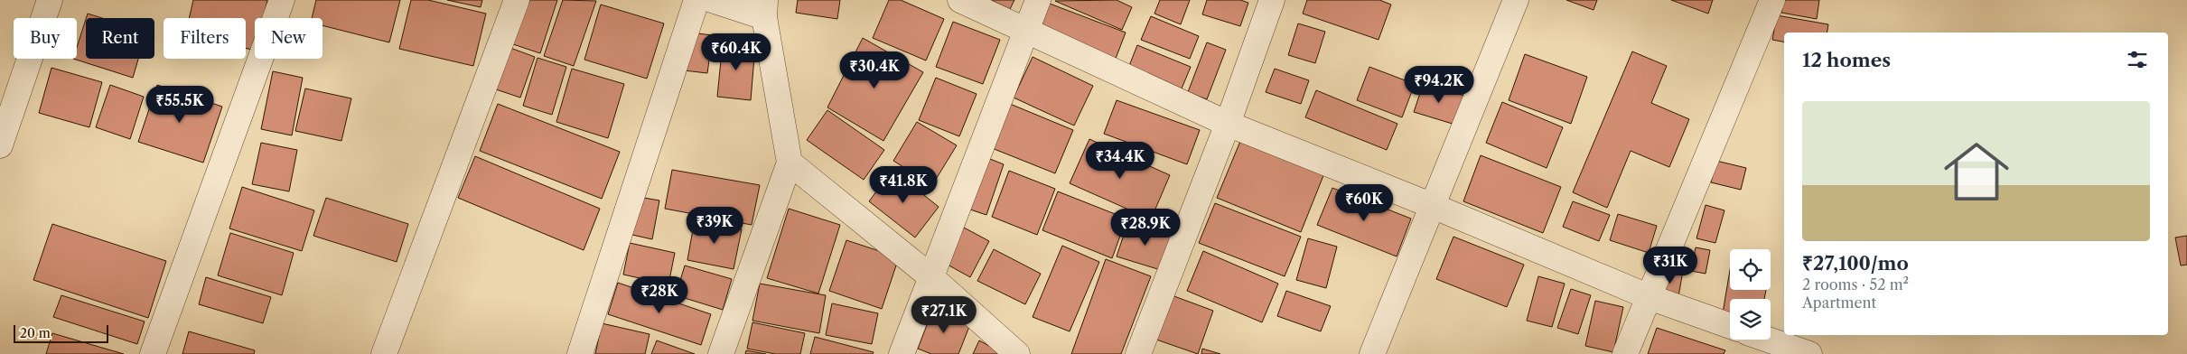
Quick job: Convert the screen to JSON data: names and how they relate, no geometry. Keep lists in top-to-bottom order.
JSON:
{
  "scale_bar": "20 m",
  "page": {
    "chip": [
      "Buy",
      "Rent",
      "Filters",
      "New"
    ],
    "heading": "12 homes",
    "price": [
      "₹60.4K",
      "₹30.4K",
      "₹94.2K",
      "₹55.5K",
      "₹34.4K",
      "₹41.8K",
      "₹60K",
      "₹39K",
      "₹28.9K",
      "₹31K",
      "₹28K",
      "₹27.1K"
    ],
    "list": [
      {
        "name": "₹27,100/mo",
        "note": "2 rooms · 52 m² · Apartment"
      }
    ],
    "scale": "20 m"
  }
}
